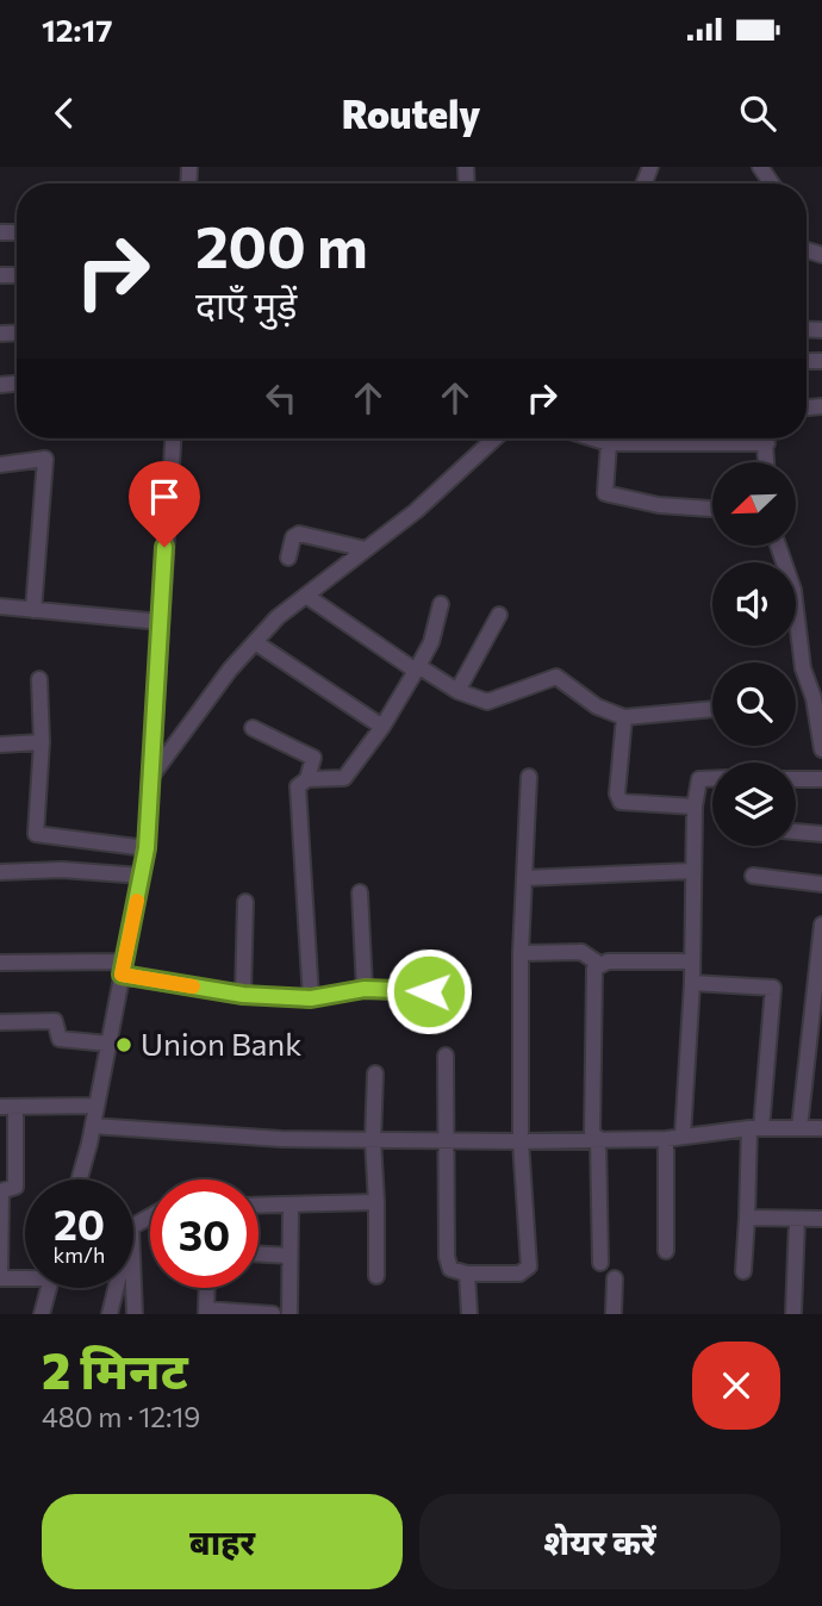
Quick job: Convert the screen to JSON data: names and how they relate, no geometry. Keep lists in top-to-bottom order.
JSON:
{
  "places": ["Union Bank"],
  "north": "bottom left",
  "page": {
    "status": "12:17",
    "header": "Routely",
    "turn": ["200 m", "दाएँ मुड़ें"],
    "speed": "20 km/h",
    "limit": "30",
    "heading": ["2 मिनट", "480 m · 12:19"],
    "buttons": ["बाहर", "शेयर करें"]
  }
}
